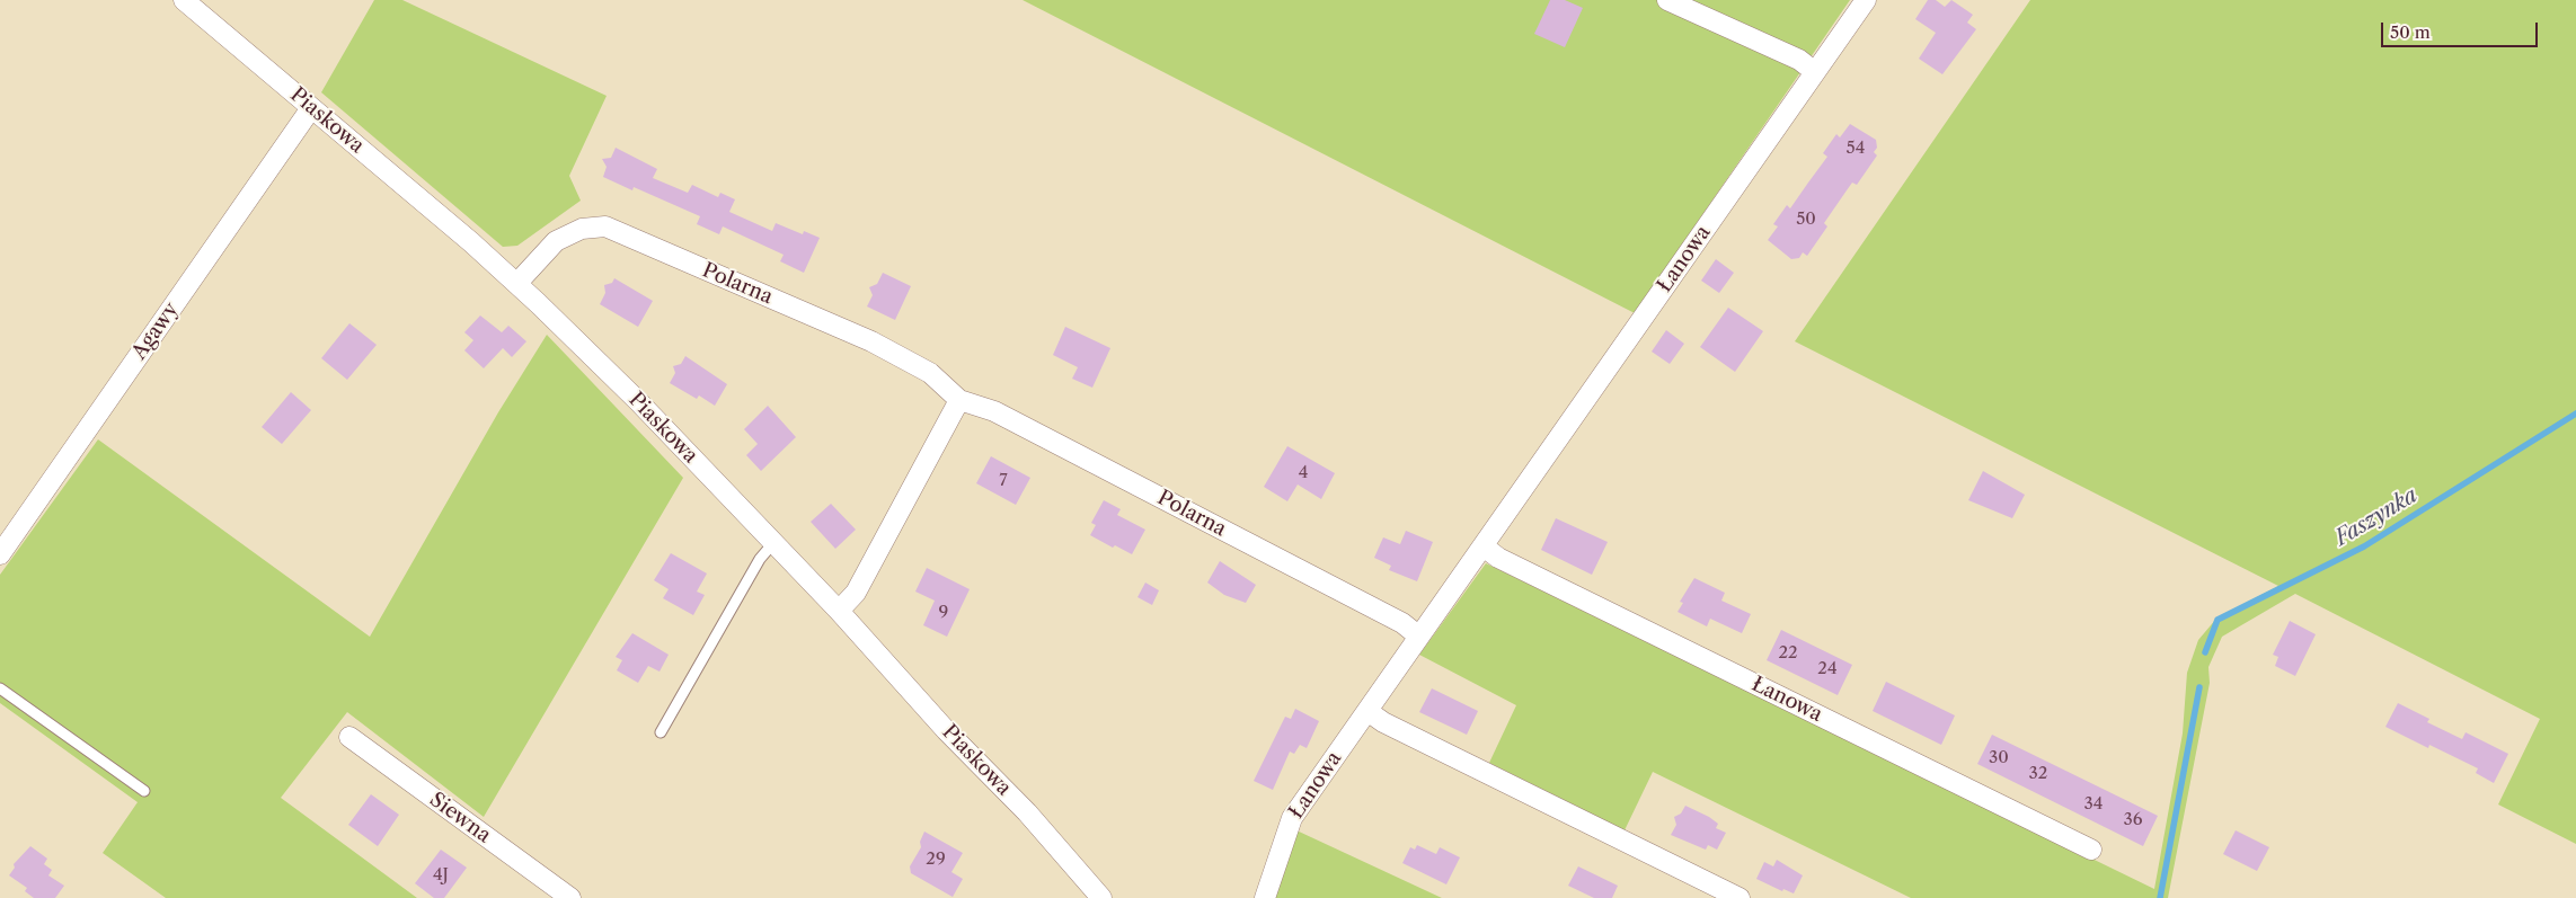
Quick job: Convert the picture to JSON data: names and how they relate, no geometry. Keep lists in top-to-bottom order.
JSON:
{
  "streets": {
    "street": [
      "Piaskowa",
      "Łanowa",
      "Polarna",
      "Agawy",
      "Siewna"
    ]
  },
  "crossings": [
    ["Piaskowa", "Polarna"],
    ["Piaskowa", "Agawy"],
    ["Łanowa", "Polarna"]
  ],
  "water": ["Faszynka"],
  "house_numbers": [
    "54",
    "50",
    "4",
    "7",
    "9",
    "22",
    "24",
    "30",
    "32",
    "34",
    "36",
    "29",
    "4J"
  ],
  "scale_bar": "50 m"
}
